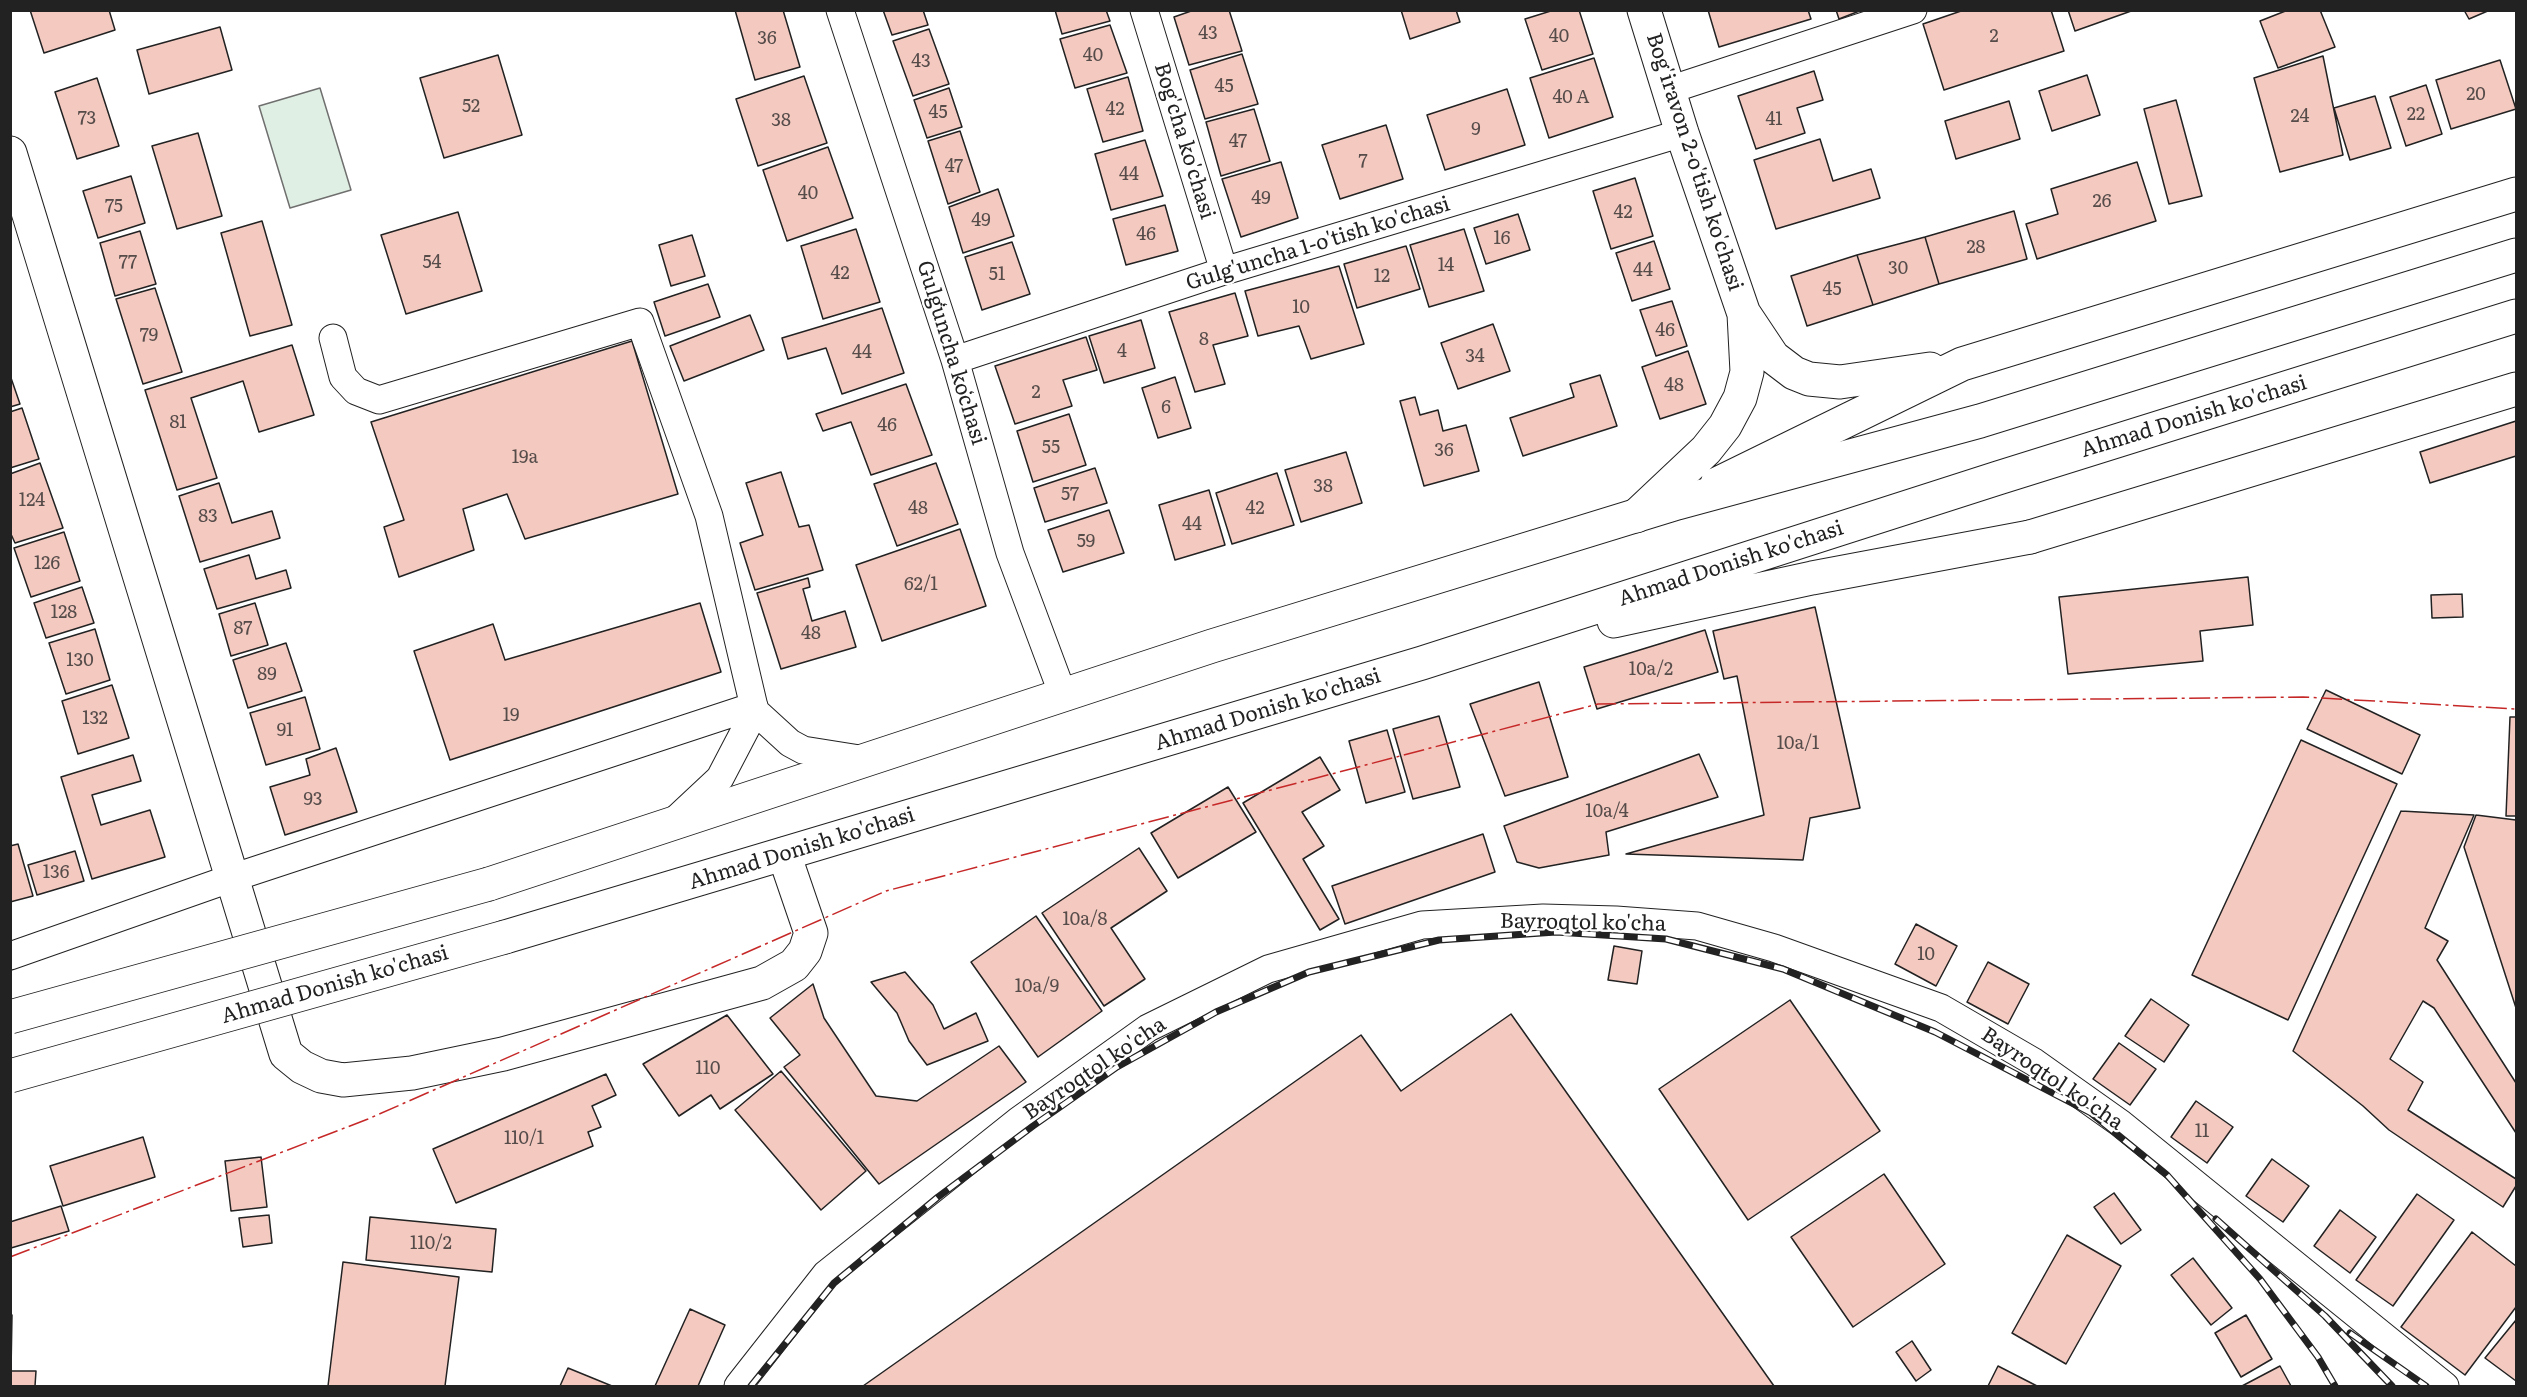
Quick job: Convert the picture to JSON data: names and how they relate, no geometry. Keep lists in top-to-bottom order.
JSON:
{
  "streets": {
    "main road": ["Bog'iravon 2-o'tish ko'chasi", "Ahmad Donish ko'chasi"],
    "street": [
      "Bog'cha ko'chasi",
      "Gulg'uncha 1-o'tish ko'chasi",
      "Gulgʻuncha koʻchasi",
      "Bayroqtol ko'cha"
    ]
  },
  "crossings": [
    ["Bog'cha ko'chasi", "Gulg'uncha 1-o'tish ko'chasi"],
    ["Bog'iravon 2-o'tish ko'chasi", "Gulg'uncha 1-o'tish ko'chasi"],
    ["Gulg'uncha 1-o'tish ko'chasi", "Gulgʻuncha koʻchasi"]
  ],
  "house_numbers": [
    "43",
    "40",
    "2",
    "36",
    "40",
    "43",
    "45",
    "20",
    "40 A",
    "52",
    "42",
    "45",
    "22",
    "24",
    "73",
    "41",
    "38",
    "9",
    "47",
    "7",
    "47",
    "44",
    "40",
    "49",
    "26",
    "75",
    "42",
    "49",
    "46",
    "16",
    "28",
    "77",
    "54",
    "14",
    "30",
    "44",
    "42",
    "51",
    "12",
    "45",
    "10",
    "46",
    "79",
    "8",
    "4",
    "44",
    "34",
    "48",
    "2",
    "6",
    "81",
    "46",
    "55",
    "36",
    "19a",
    "38",
    "57",
    "124",
    "48",
    "42",
    "83",
    "44",
    "59",
    "126",
    "62/1",
    "128",
    "87",
    "48",
    "130",
    "10a/2",
    "89",
    "19",
    "132",
    "91",
    "10a/1",
    "93",
    "10a/4",
    "136",
    "10a/8",
    "10",
    "10a/9",
    "110",
    "11",
    "110/1",
    "110/2"
  ]
}
